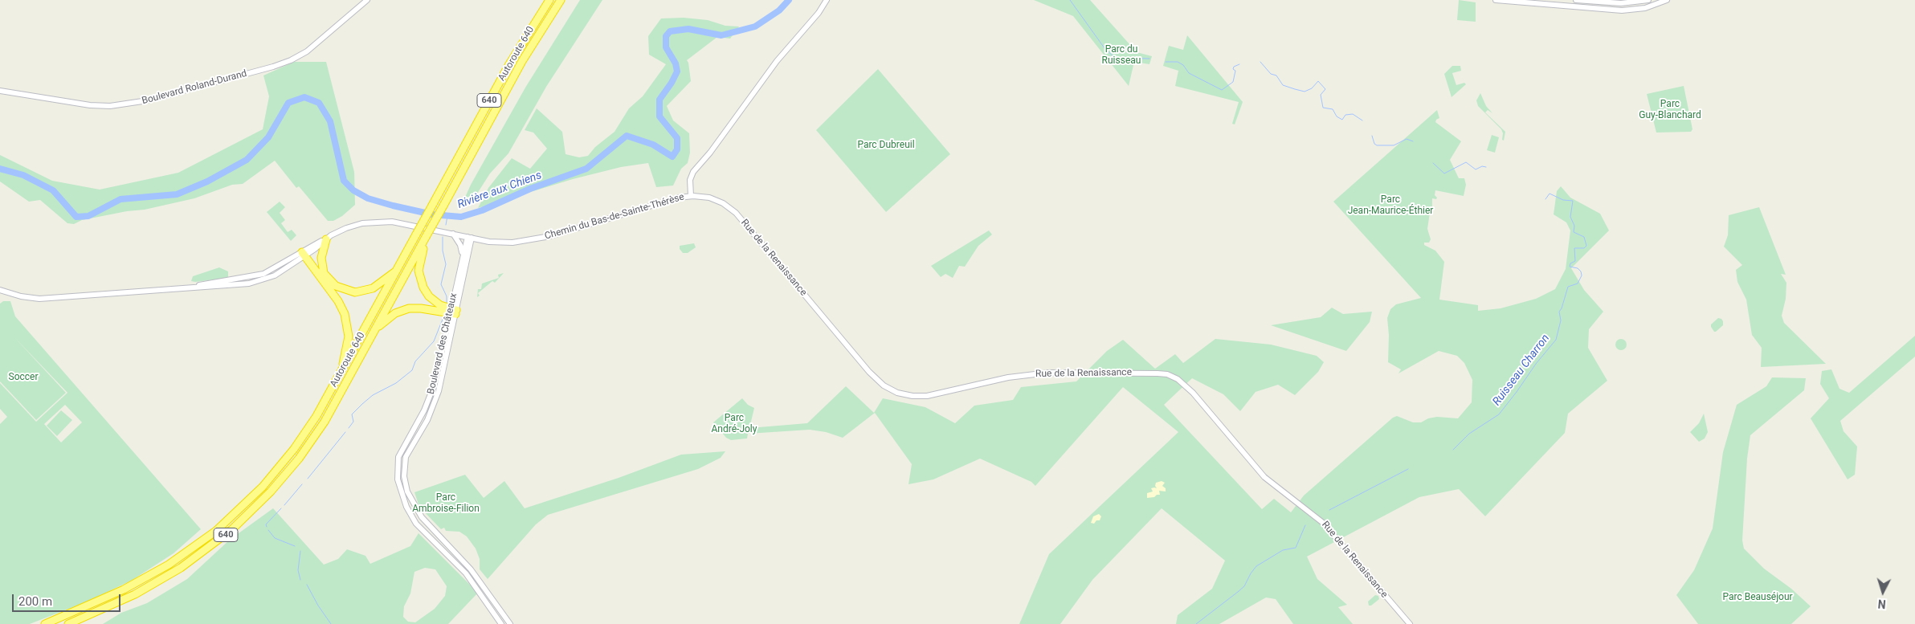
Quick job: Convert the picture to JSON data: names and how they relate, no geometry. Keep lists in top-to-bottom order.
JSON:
{
  "streets": {
    "highway": ["Autoroute 640", "640"],
    "street": [
      "Boulevard Roland-Durand",
      "Chemin du Bas-de-Sainte-Thérèse",
      "Rue de la Renaissance",
      "Boulevard des Châteaux"
    ]
  },
  "crossings": [
    ["Chemin du Bas-de-Sainte-Thérèse", "Rue de la Renaissance"],
    ["Chemin du Bas-de-Sainte-Thérèse", "Boulevard des Châteaux"]
  ],
  "water": ["Rivière aux Chiens", "Ruisseau Charron"],
  "parks": [
    "Parc du Ruisseau",
    "Parc Guy-Blanchard",
    "Parc Dubreuil",
    "Parc Jean-Maurice-Éthier",
    "Soccer",
    "Parc André-Joly",
    "Parc Ambroise-Filion",
    "Parc Beauséjour"
  ],
  "scale_bar": "200 m",
  "north": "bottom"
}
